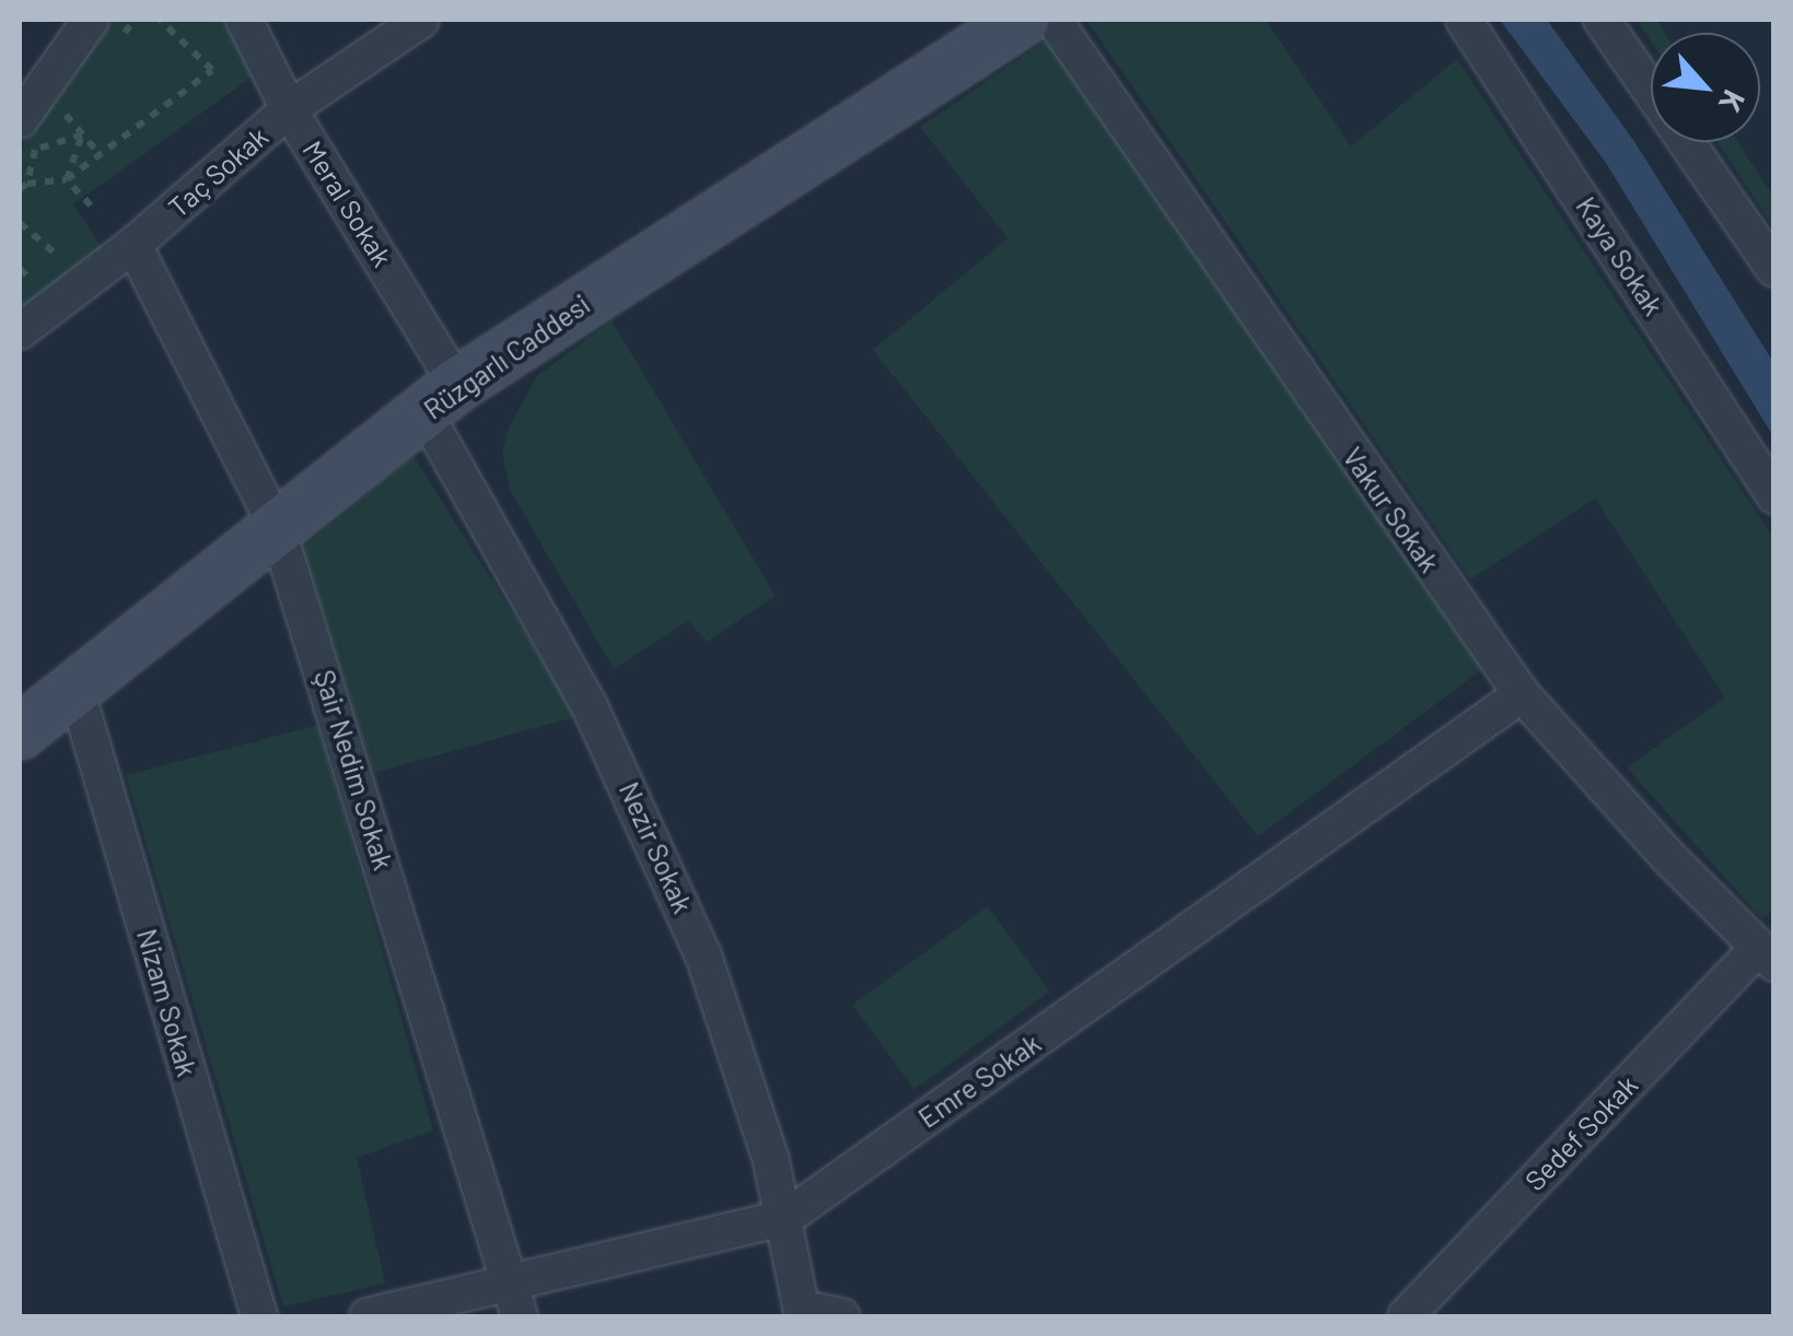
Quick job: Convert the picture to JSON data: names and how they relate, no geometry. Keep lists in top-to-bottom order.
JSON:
{
  "streets": {
    "street": [
      "Taç Sokak",
      "Meral Sokak",
      "Kaya Sokak",
      "Rüzgarlı Caddesi",
      "Vakur Sokak",
      "Şair Nedim Sokak",
      "Nezir Sokak",
      "Nizam Sokak",
      "Emre Sokak",
      "Sedef Sokak"
    ]
  },
  "crossings": [
    ["Taç Sokak", "Meral Sokak"],
    ["Taç Sokak", "Şair Nedim Sokak"],
    ["Meral Sokak", "Rüzgarlı Caddesi"],
    ["Meral Sokak", "Nezir Sokak"],
    ["Rüzgarlı Caddesi", "Şair Nedim Sokak"],
    ["Rüzgarlı Caddesi", "Nezir Sokak"],
    ["Rüzgarlı Caddesi", "Nizam Sokak"],
    ["Vakur Sokak", "Emre Sokak"],
    ["Vakur Sokak", "Sedef Sokak"],
    ["Şair Nedim Sokak", "Emre Sokak"],
    ["Nezir Sokak", "Emre Sokak"]
  ],
  "north": "bottom right"
}
